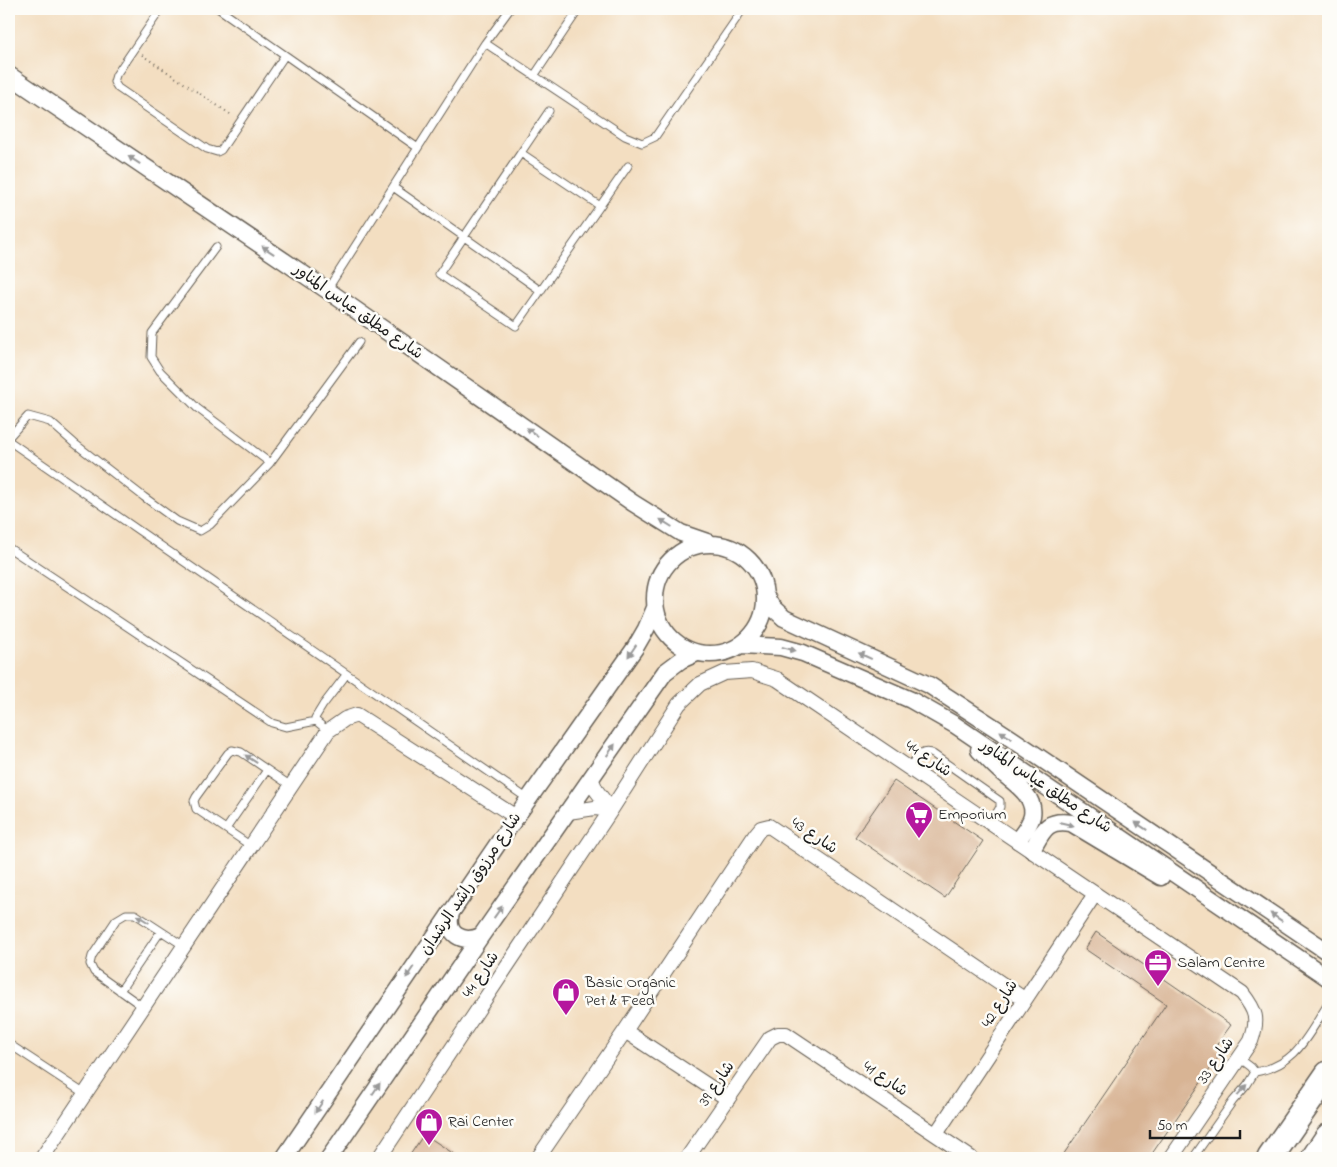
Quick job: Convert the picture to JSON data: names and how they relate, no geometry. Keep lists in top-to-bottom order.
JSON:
{
  "streets": {
    "street": [
      "شارع مطلق عباس المناور",
      "شارع 44",
      "شارع 43",
      "شارع مرزوق راشد الرشدان",
      "شارع 42",
      "شارع 33",
      "شارع 41",
      "شارع 39"
    ]
  },
  "crossings": [
    ["شارع مطلق عباس المناور", "شارع مرزوق راشد الرشدان"],
    ["شارع 44", "شارع 42"],
    ["شارع 44", "شارع 33"],
    ["شارع 43", "شارع 42"],
    ["شارع 42", "شارع 41"],
    ["شارع 41", "شارع 39"]
  ],
  "places": {
    "supermarket": ["Emporium"],
    "office": ["Salam Centre"],
    "shop": ["Basic Organic Pet & Feed", "Rai Center"]
  },
  "scale_bar": "50 m"
}
